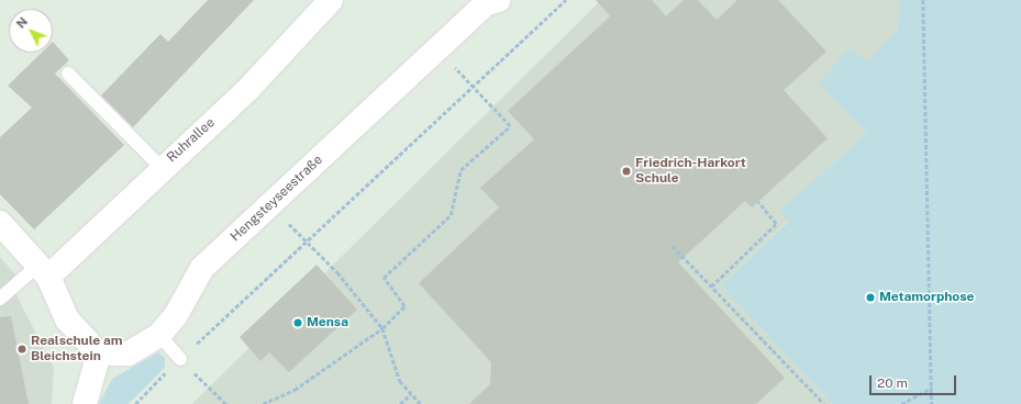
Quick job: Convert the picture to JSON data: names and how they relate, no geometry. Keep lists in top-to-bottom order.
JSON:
{
  "streets": {
    "street": ["Ruhrallee", "Hengsteyseestraße"]
  },
  "places": [
    "Friedrich-Harkort Schule",
    "Metamorphose",
    "Mensa",
    "Realschule am Bleichstein"
  ],
  "scale_bar": "20 m",
  "north": "top left"
}
